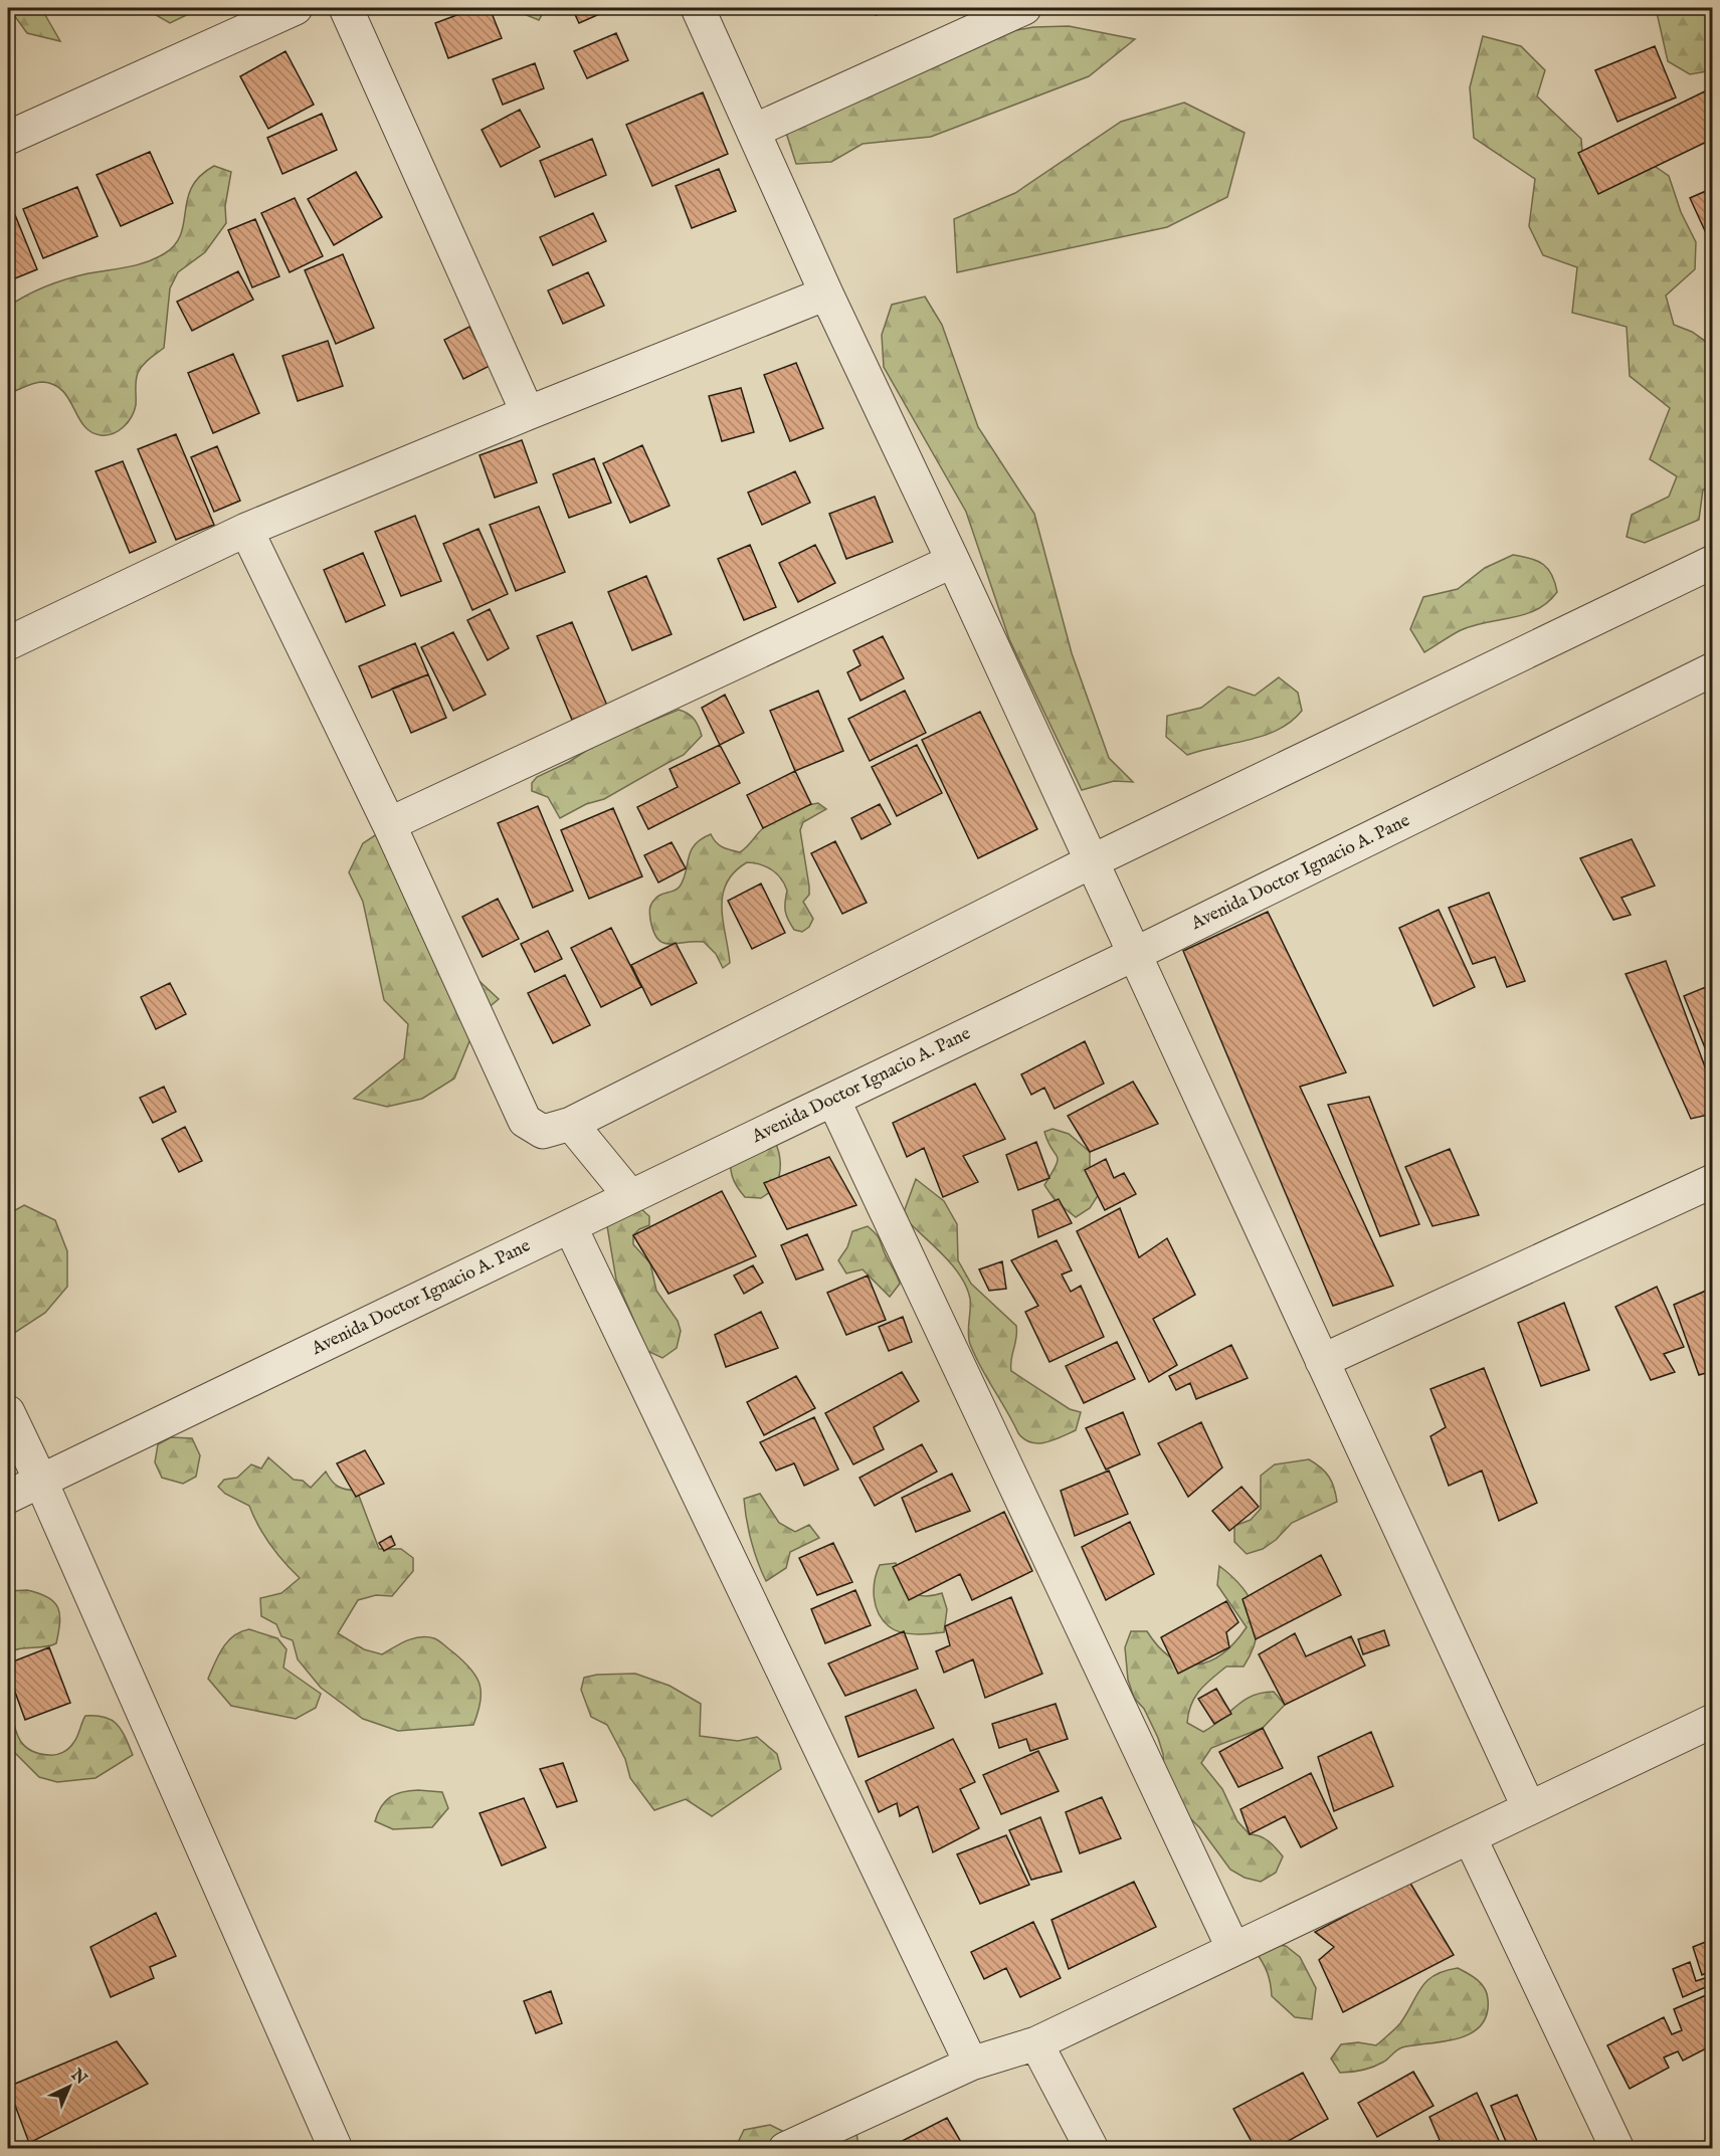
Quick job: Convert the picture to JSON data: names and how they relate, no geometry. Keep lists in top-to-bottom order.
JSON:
{
  "streets": {
    "street": ["Avenida Doctor Ignacio A. Pane"]
  },
  "north": "top right"
}
